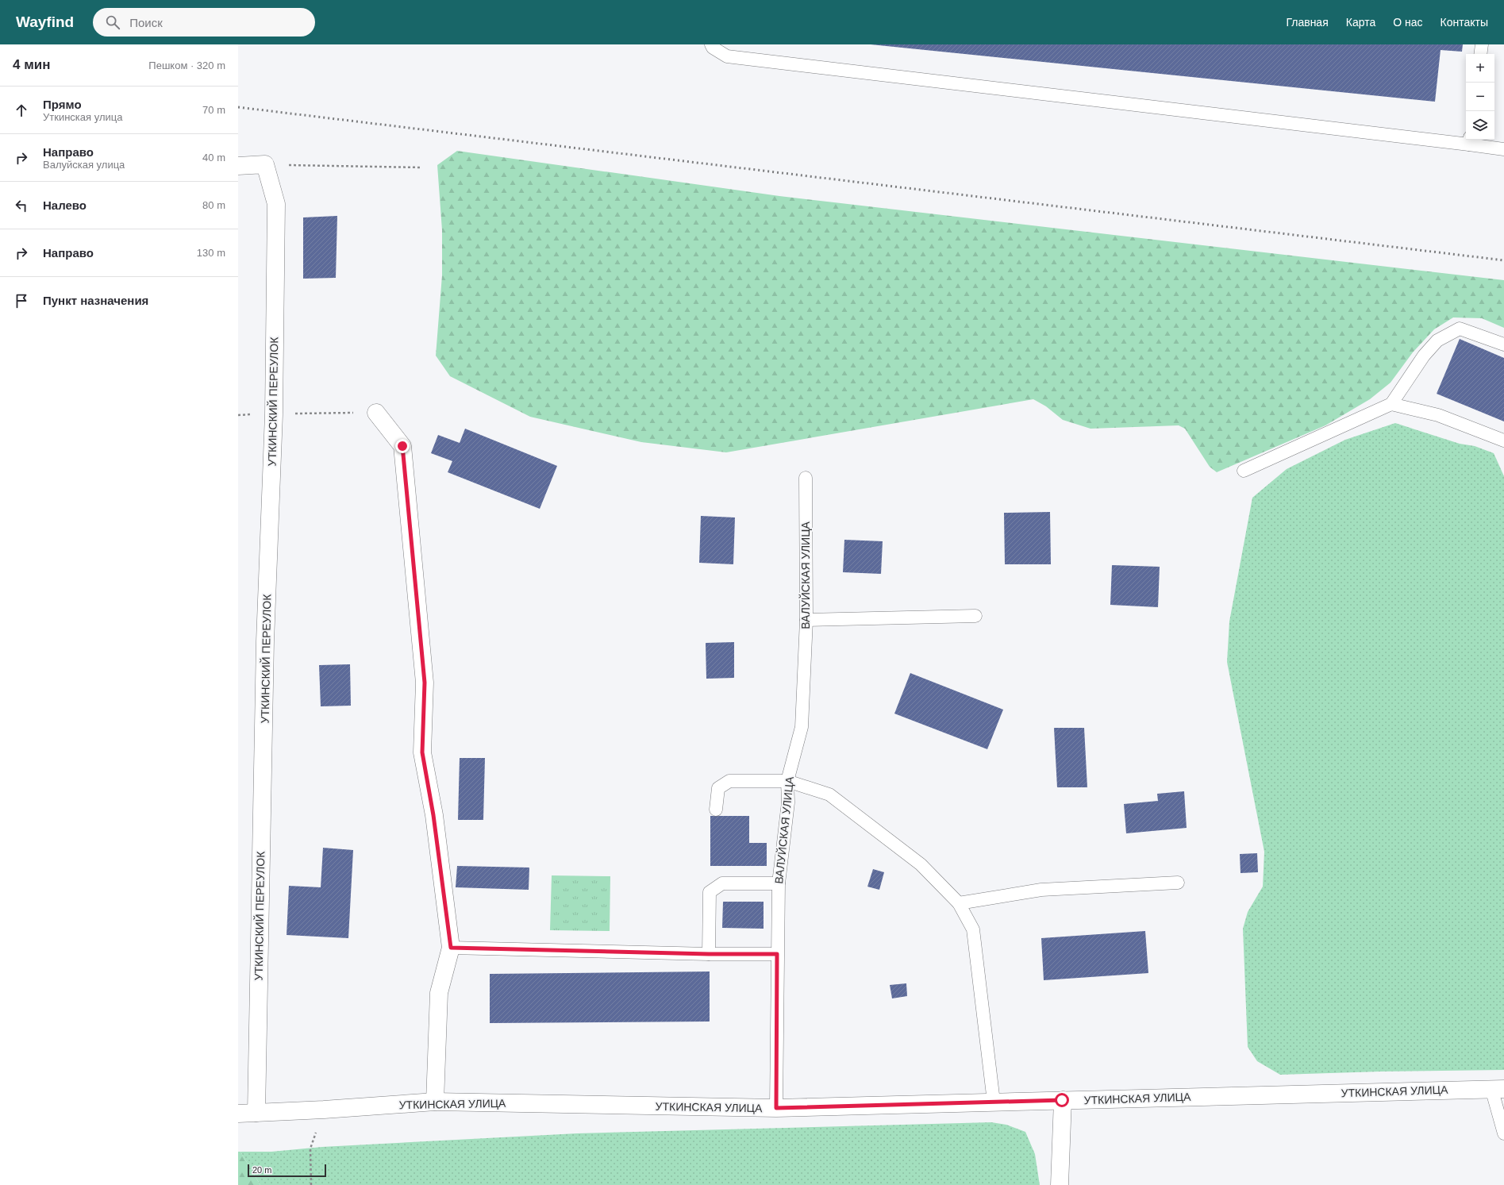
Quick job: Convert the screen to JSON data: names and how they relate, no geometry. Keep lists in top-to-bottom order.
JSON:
{
  "streets": {
    "street": ["УТКИНСКИЙ ПЕРЕУЛОК", "УТКИНСКАЯ УЛИЦА"],
    "lane": ["ВАЛУЙСКАЯ УЛИЦА"]
  },
  "crossings": [
    ["УТКИНСКИЙ ПЕРЕУЛОК", "УТКИНСКАЯ УЛИЦА"],
    ["ВАЛУЙСКАЯ УЛИЦА", "УТКИНСКАЯ УЛИЦА"]
  ],
  "scale_bar": "20 m",
  "page": {
    "header": "Wayfind",
    "search": "Поиск",
    "nav": [
      "Главная",
      "Карта",
      "О нас",
      "Контакты"
    ],
    "heading": ["4 мин", "Пешком · 320 m"],
    "map_buttons": ["+", "−"],
    "list": [
      ["Прямо", "Уткинская улица", "70 m"],
      ["Направо", "Валуйская улица", "40 m"],
      ["Налево", "80 m"],
      ["Направо", "130 m"],
      "Пункт назначения"
    ],
    "scale": "20 m"
  }
}
